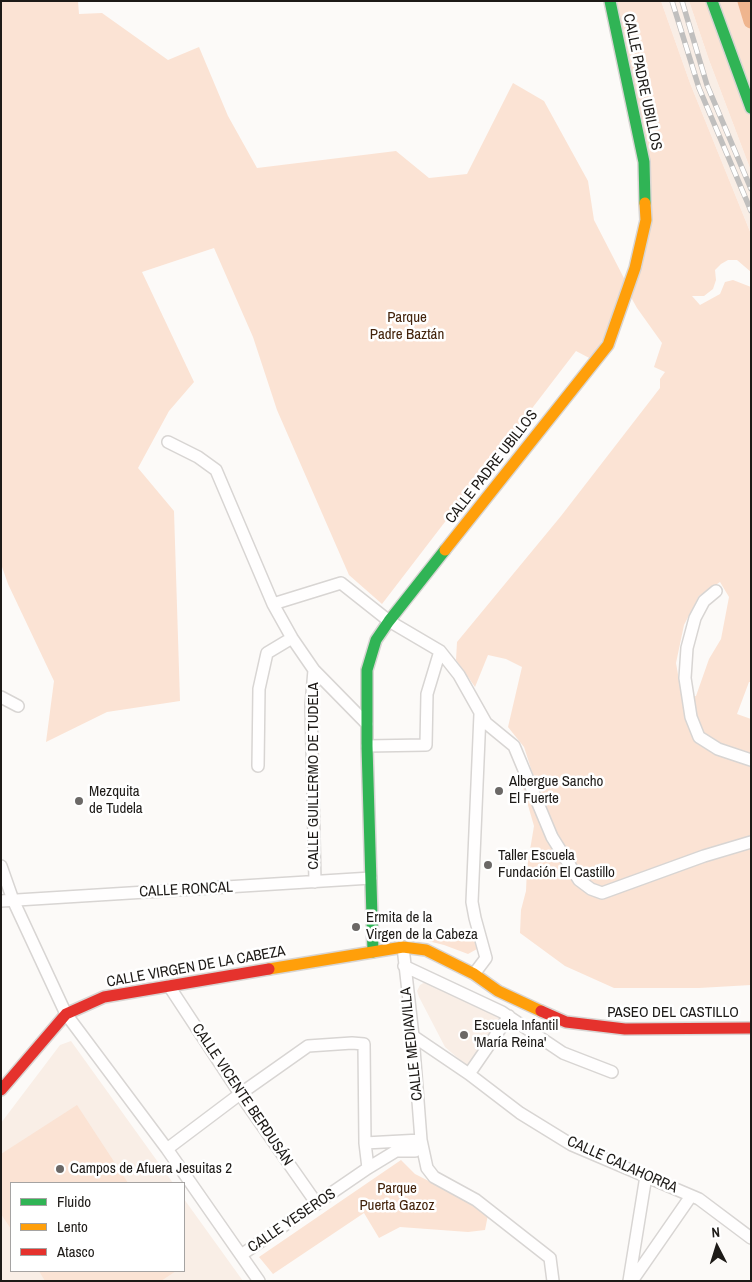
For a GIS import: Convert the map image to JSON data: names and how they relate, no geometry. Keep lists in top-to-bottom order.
{
  "streets": {
    "street": [
      "CALLE PADRE UBILLOS",
      "CALLE GUILLERMO DE TUDELA",
      "CALLE RONCAL",
      "CALLE VIRGEN DE LA CABEZA",
      "PASEO DEL CASTILLO",
      "CALLE MEDIAVILLA",
      "CALLE VICENTE BERDUSÁN",
      "CALLE CALAHORRA",
      "CALLE YESEROS"
    ]
  },
  "crossings": [
    ["CALLE PADRE UBILLOS", "CALLE GUILLERMO DE TUDELA"],
    ["CALLE PADRE UBILLOS", "CALLE RONCAL"],
    ["CALLE PADRE UBILLOS", "CALLE VIRGEN DE LA CABEZA"],
    ["CALLE GUILLERMO DE TUDELA", "CALLE RONCAL"],
    ["CALLE VIRGEN DE LA CABEZA", "PASEO DEL CASTILLO"],
    ["CALLE VIRGEN DE LA CABEZA", "CALLE MEDIAVILLA"],
    ["CALLE VIRGEN DE LA CABEZA", "CALLE VICENTE BERDUSÁN"],
    ["PASEO DEL CASTILLO", "CALLE MEDIAVILLA"],
    ["CALLE MEDIAVILLA", "CALLE CALAHORRA"],
    ["CALLE MEDIAVILLA", "CALLE YESEROS"],
    ["CALLE VICENTE BERDUSÁN", "CALLE YESEROS"]
  ],
  "parks": ["Parque Padre Baztán", "Parque Puerta Gazoz"],
  "places": [
    "Albergue Sancho El Fuerte",
    "Mezquita de Tudela",
    "Taller Escuela Fundación El Castillo",
    "Ermita de la Virgen de la Cabeza",
    "Escuela Infantil 'María Reina'",
    "Campos de Afuera Jesuitas 2"
  ],
  "legend": ["Fluido", "Lento", "Atasco"],
  "north": "top"
}
